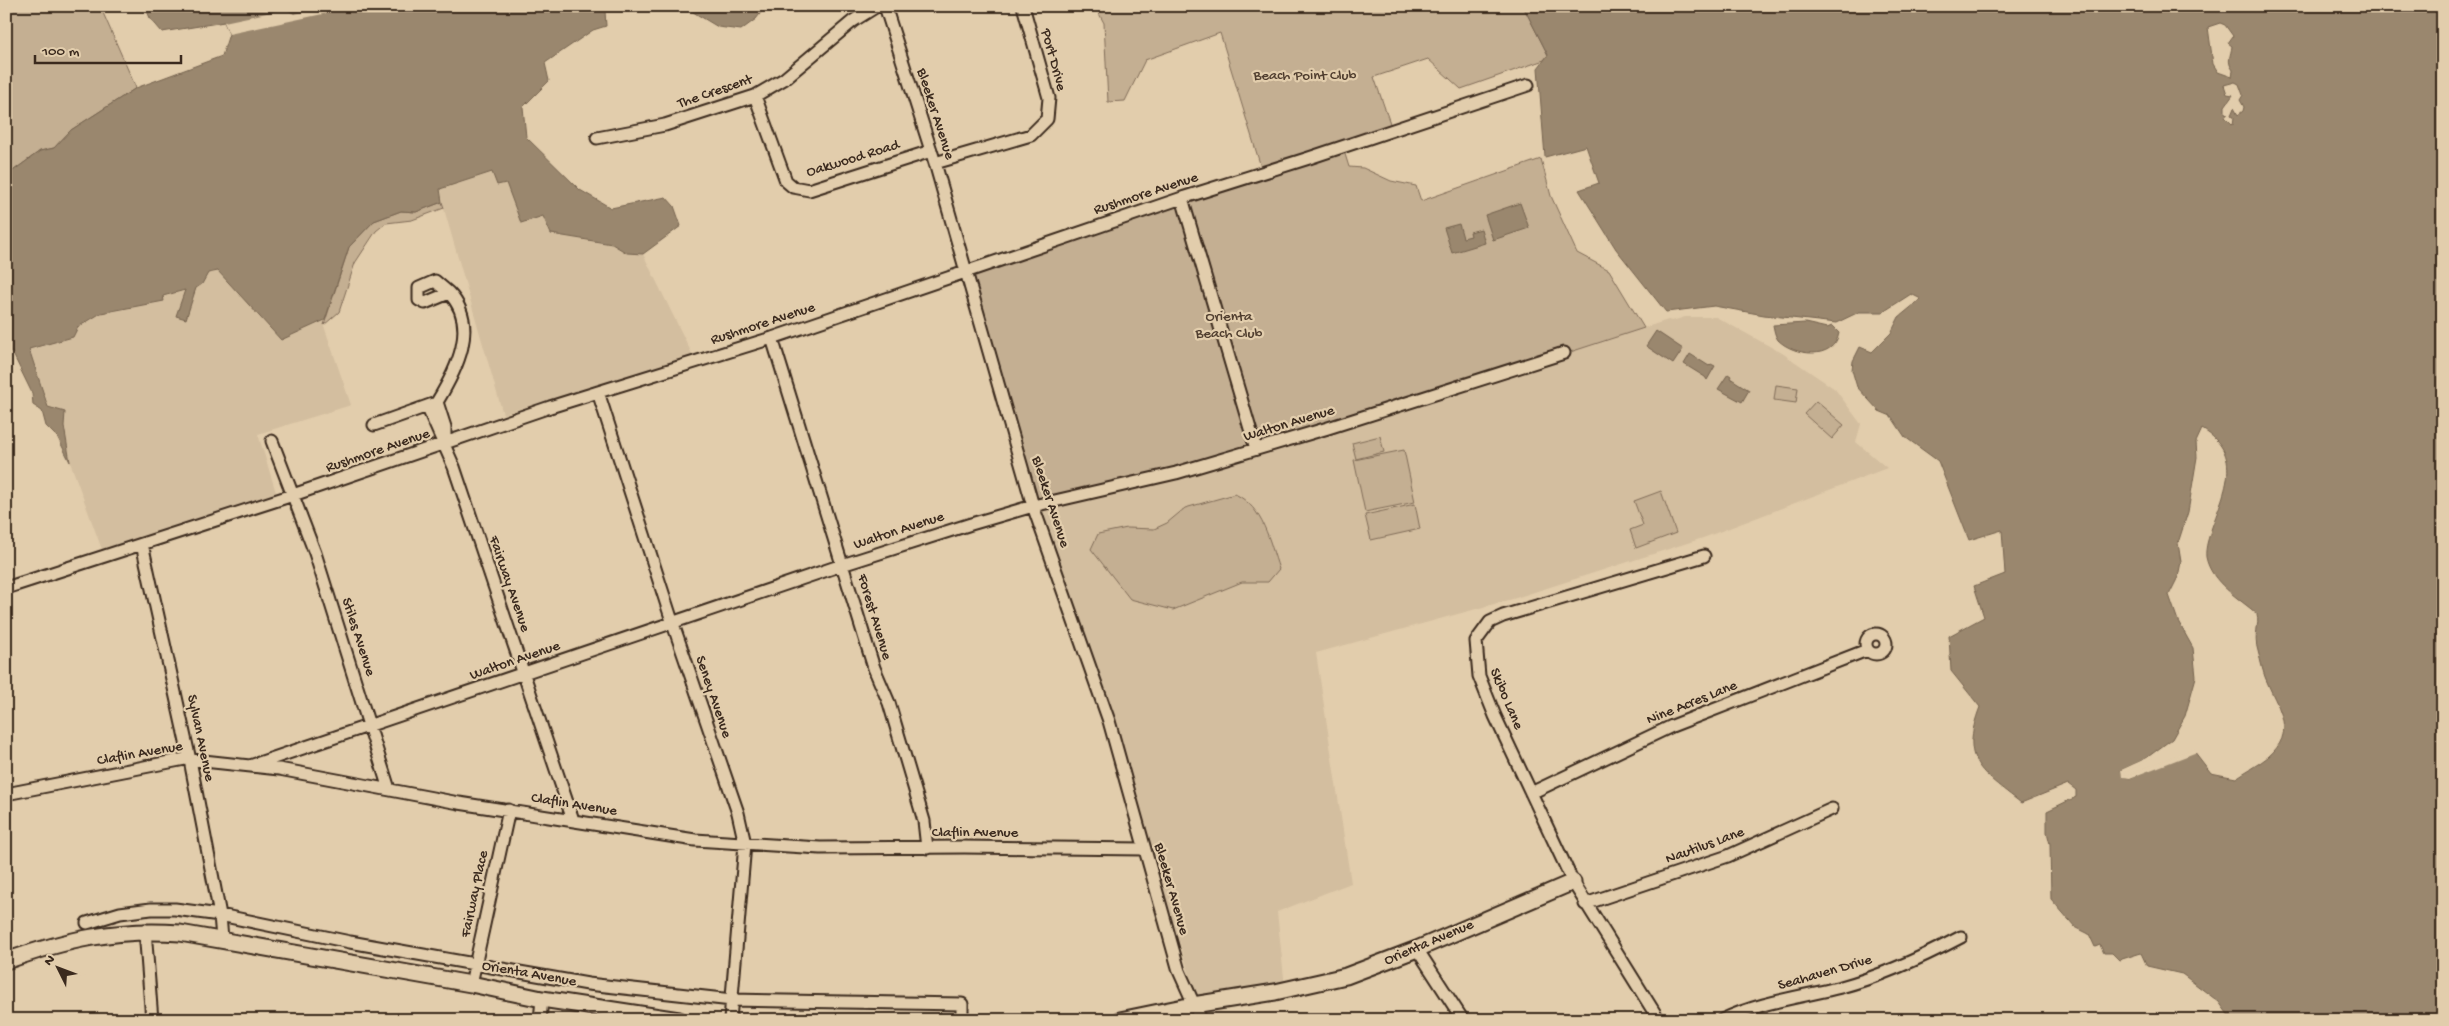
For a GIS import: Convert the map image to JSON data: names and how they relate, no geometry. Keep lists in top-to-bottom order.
{
  "streets": {
    "street": [
      "Port Drive",
      "The Crescent",
      "Bleeker Avenue",
      "Oakwood Road",
      "Rushmore Avenue",
      "Walton Avenue",
      "Fairway Avenue",
      "Forest Avenue",
      "Stiles Avenue",
      "Seney Avenue",
      "Skibo Lane",
      "Nine Acres Lane",
      "Sylvan Avenue",
      "Claflin Avenue",
      "Nautilus Lane",
      "Fairway Place",
      "Orienta Avenue",
      "Seahaven Drive"
    ]
  },
  "crossings": [
    ["Port Drive", "Bleeker Avenue"],
    ["The Crescent", "Oakwood Road"],
    ["Bleeker Avenue", "Oakwood Road"],
    ["Bleeker Avenue", "Rushmore Avenue"],
    ["Bleeker Avenue", "Walton Avenue"],
    ["Bleeker Avenue", "Claflin Avenue"],
    ["Bleeker Avenue", "Orienta Avenue"],
    ["Rushmore Avenue", "Fairway Avenue"],
    ["Rushmore Avenue", "Forest Avenue"],
    ["Rushmore Avenue", "Stiles Avenue"],
    ["Rushmore Avenue", "Seney Avenue"],
    ["Rushmore Avenue", "Sylvan Avenue"],
    ["Walton Avenue", "Fairway Avenue"],
    ["Walton Avenue", "Forest Avenue"],
    ["Walton Avenue", "Stiles Avenue"],
    ["Walton Avenue", "Seney Avenue"],
    ["Walton Avenue", "Claflin Avenue"],
    ["Fairway Avenue", "Claflin Avenue"],
    ["Forest Avenue", "Claflin Avenue"],
    ["Stiles Avenue", "Claflin Avenue"],
    ["Seney Avenue", "Claflin Avenue"],
    ["Seney Avenue", "Orienta Avenue"],
    ["Skibo Lane", "Nine Acres Lane"],
    ["Skibo Lane", "Orienta Avenue"],
    ["Sylvan Avenue", "Claflin Avenue"],
    ["Sylvan Avenue", "Orienta Avenue"],
    ["Claflin Avenue", "Fairway Place"],
    ["Fairway Place", "Orienta Avenue"]
  ],
  "parks": ["Beach Point Club", "Orienta Beach Club"],
  "scale_bar": "100 m",
  "north": "top left"
}
